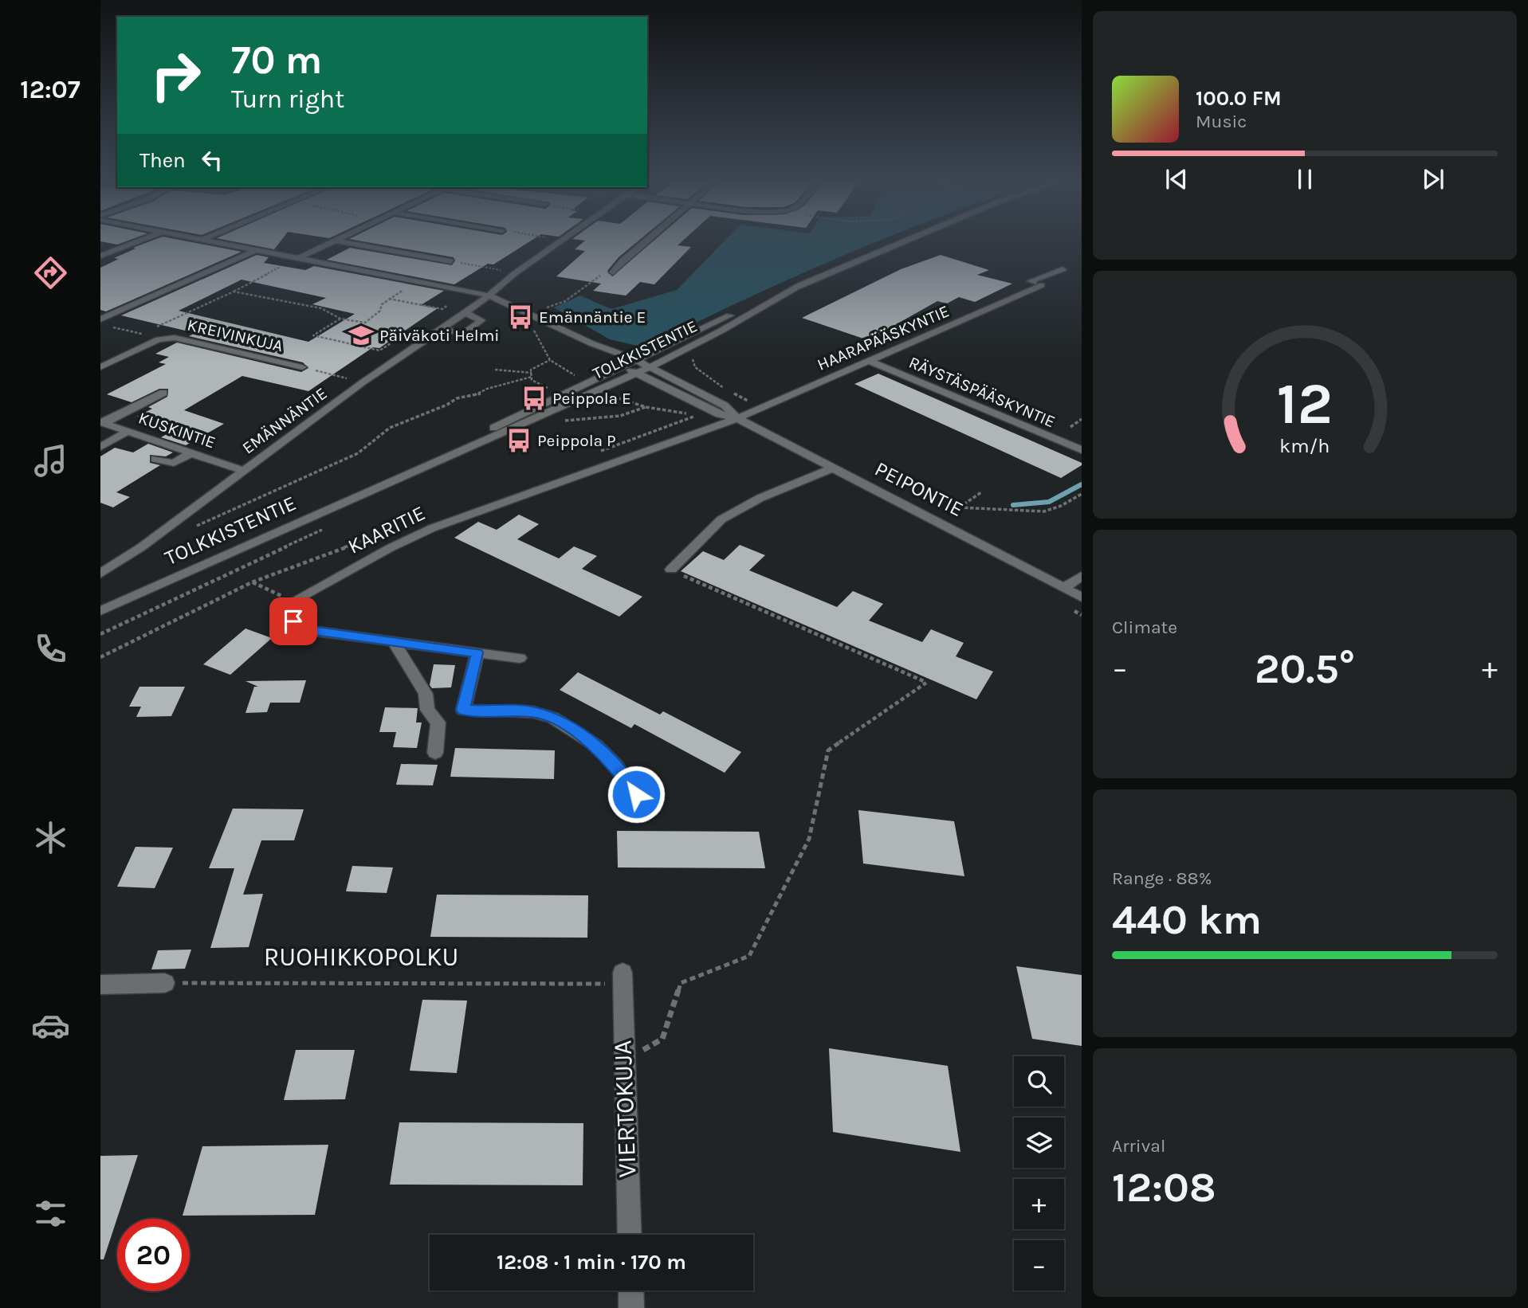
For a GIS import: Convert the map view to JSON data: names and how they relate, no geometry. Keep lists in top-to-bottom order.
{
  "streets": {
    "street": [
      "KREIVINKUJA",
      "HAARAPÄÄSKYNTIE",
      "TOLKKISTENTIE",
      "RÄYSTÄSPÄÄSKYNTIE",
      "EMÄNNÄNTIE",
      "KUSKINTIE",
      "PEIPONTIE",
      "KAARITIE",
      "VIERTOKUJA"
    ],
    "path": ["RUOHIKKOPOLKU"]
  },
  "crossings": [
    ["HAARAPÄÄSKYNTIE", "RÄYSTÄSPÄÄSKYNTIE"],
    ["HAARAPÄÄSKYNTIE", "PEIPONTIE"],
    ["HAARAPÄÄSKYNTIE", "KAARITIE"],
    ["TOLKKISTENTIE", "PEIPONTIE"],
    ["EMÄNNÄNTIE", "KUSKINTIE"],
    ["PEIPONTIE", "KAARITIE"],
    ["RUOHIKKOPOLKU", "VIERTOKUJA"]
  ],
  "places": {
    "bus stop": ["Emännäntie E", "Peippola E", "Peippola P"],
    "school or university": ["Päiväkoti Helmi"]
  },
  "page": {
    "tabs": "12:07",
    "turn": ["70 m", "Turn right"],
    "song": ["100.0 FM", "Music"],
    "then": "Then",
    "tile": [
      "Climate",
      ["Range · 88%", "440 km"],
      ["Arrival", "12:08"]
    ],
    "heat": ["−", "20.5°", "+"],
    "map_buttons": ["+", "−"],
    "limit": "20",
    "trip": "12:08 · 1 min · 170 m",
    "gauge": ["12", "km/h"]
  }
}
